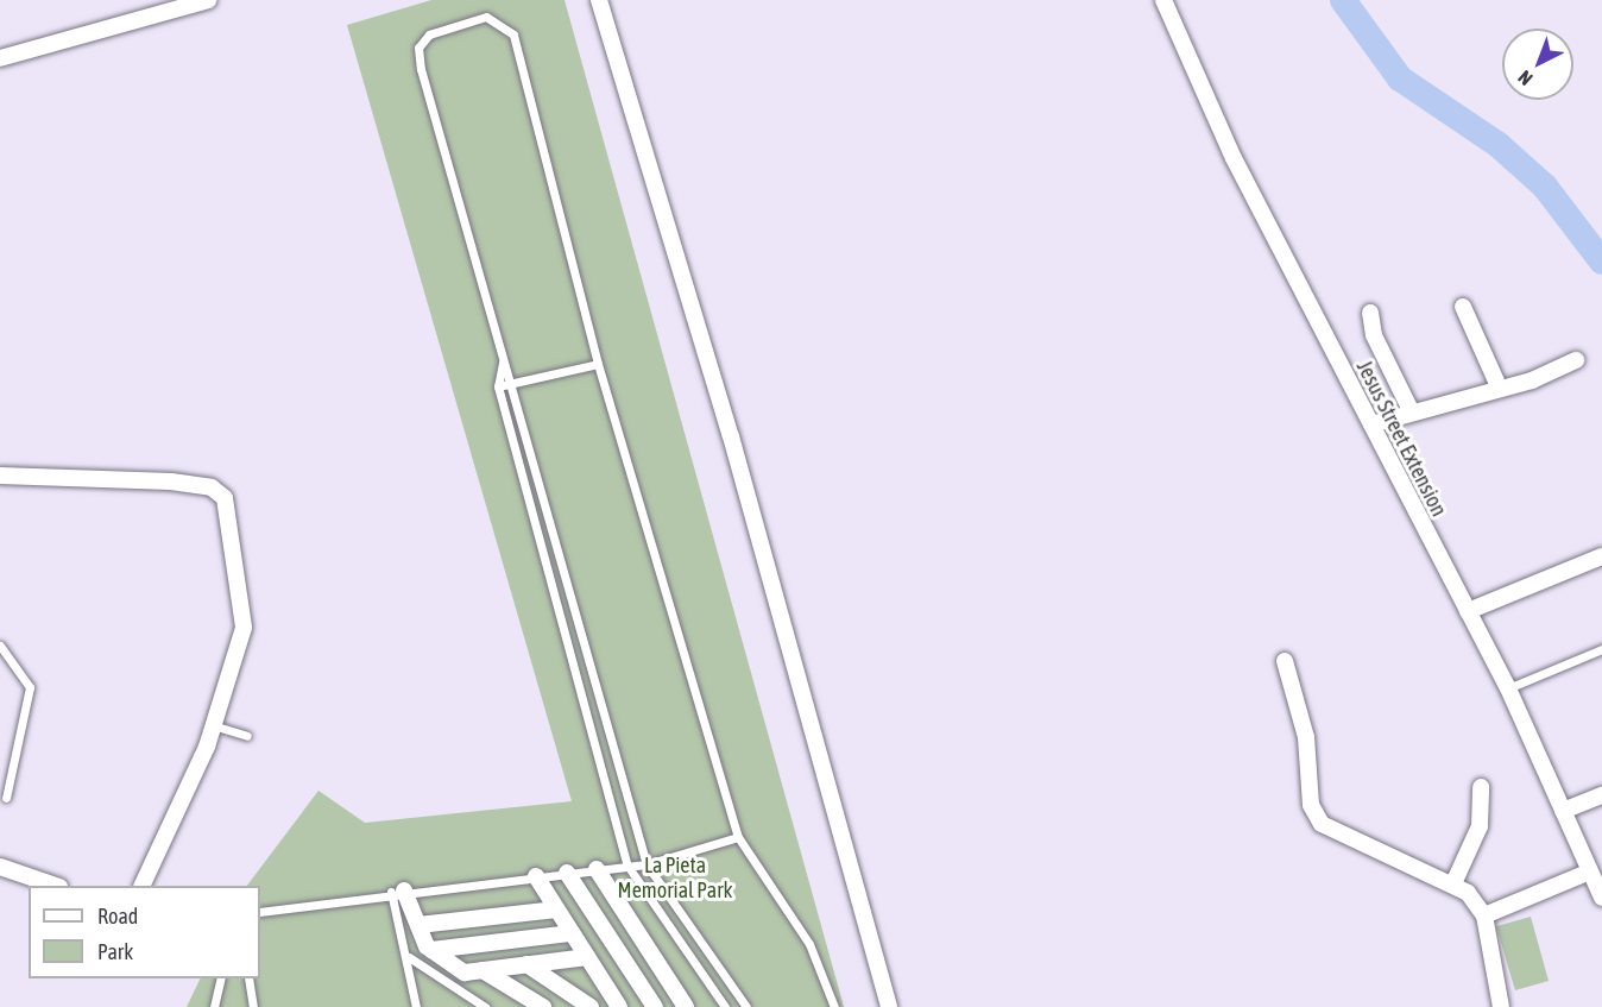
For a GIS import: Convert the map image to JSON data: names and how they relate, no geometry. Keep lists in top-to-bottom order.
{
  "streets": {
    "street": ["Jesus Street Extension"]
  },
  "parks": ["La Pieta Memorial Park"],
  "legend": ["Road", "Park"],
  "north": "bottom left"
}
